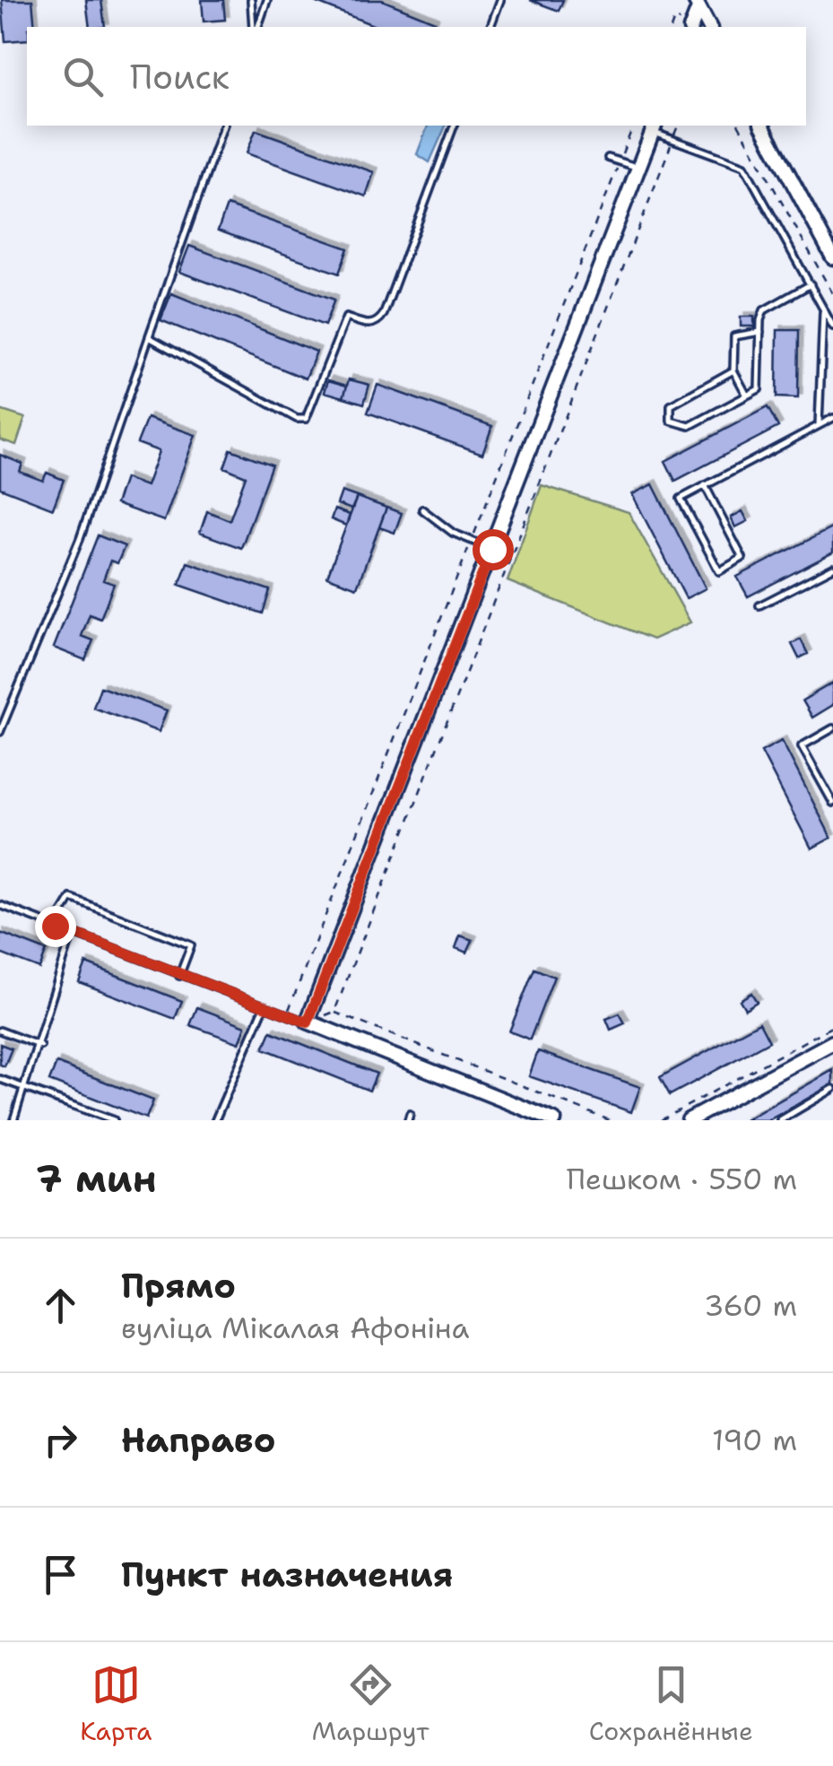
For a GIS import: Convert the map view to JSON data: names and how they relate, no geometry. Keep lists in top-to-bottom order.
{
  "page": {
    "search": "Поиск",
    "heading": ["7 мин", "Пешком · 550 m"],
    "list": [
      ["Прямо", "вуліца Мікалая Афоніна", "360 m"],
      ["Направо", "190 m"],
      "Пункт назначения"
    ],
    "nav": ["Карта", "Маршрут", "Сохранённые"]
  }
}
